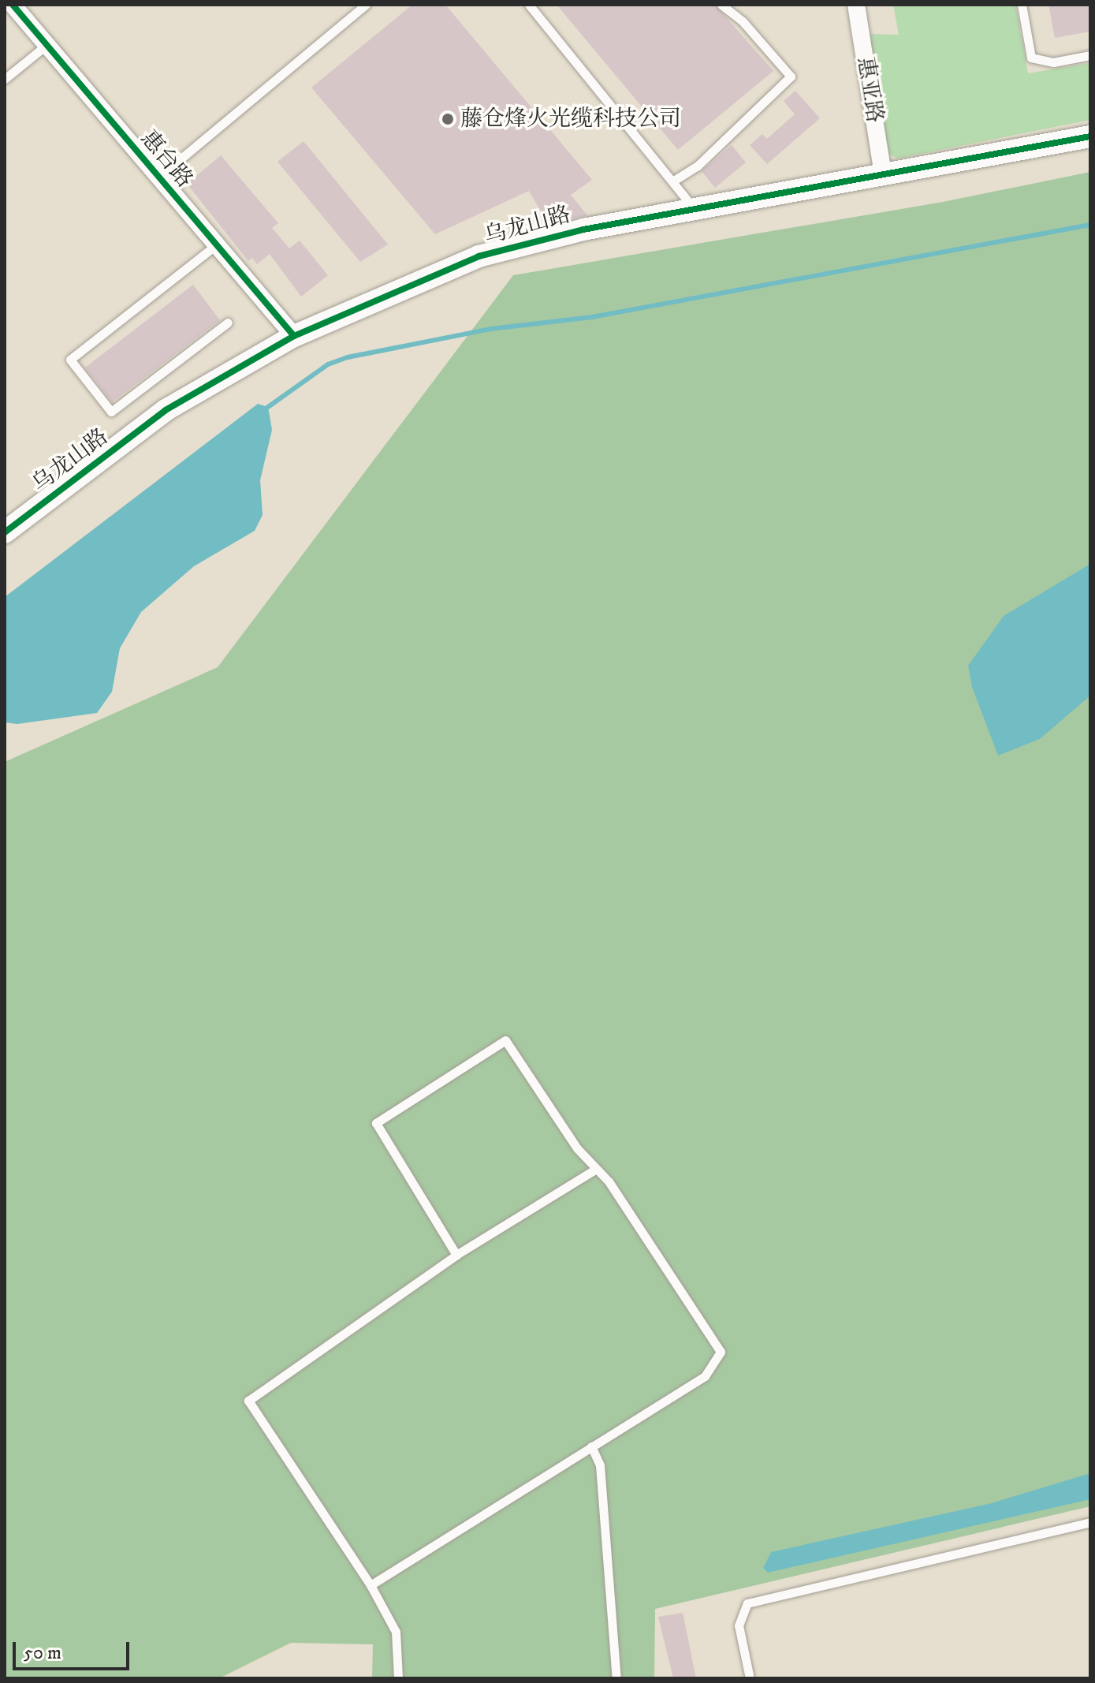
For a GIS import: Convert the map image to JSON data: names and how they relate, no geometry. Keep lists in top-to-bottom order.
{
  "streets": {
    "street": ["惠亚路", "惠台路", "乌龙山路"]
  },
  "crossings": [
    ["惠亚路", "乌龙山路"],
    ["惠台路", "乌龙山路"]
  ],
  "places": ["藤仓烽火光缆科技公司"],
  "scale_bar": "50 m"
}
